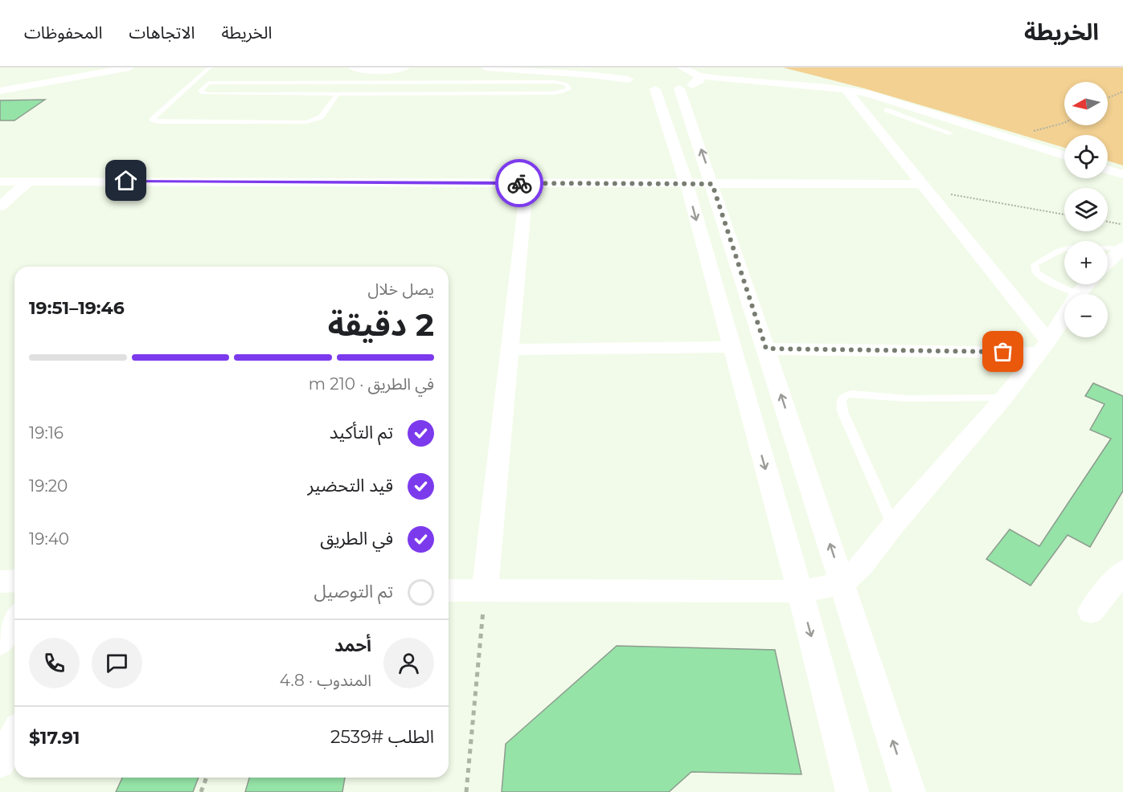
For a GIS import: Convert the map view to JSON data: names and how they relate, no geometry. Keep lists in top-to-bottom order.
{
  "north": "left",
  "page": {
    "header": "الخريطة",
    "nav": ["الخريطة", "الاتجاهات", "المحفوظات"],
    "map_buttons": ["+", "−"],
    "heading": ["2 دقيقة", "يصل خلال", "19:46–19:51"],
    "panel": [
      "أحمد",
      "المندوب · 4.8",
      "الطلب #2539",
      "$17.91"
    ],
    "bar": "في الطريق · 210 m",
    "list": [
      ["تم التأكيد", "19:16"],
      ["قيد التحضير", "19:20"],
      ["في الطريق", "19:40"],
      "تم التوصيل"
    ]
  }
}
